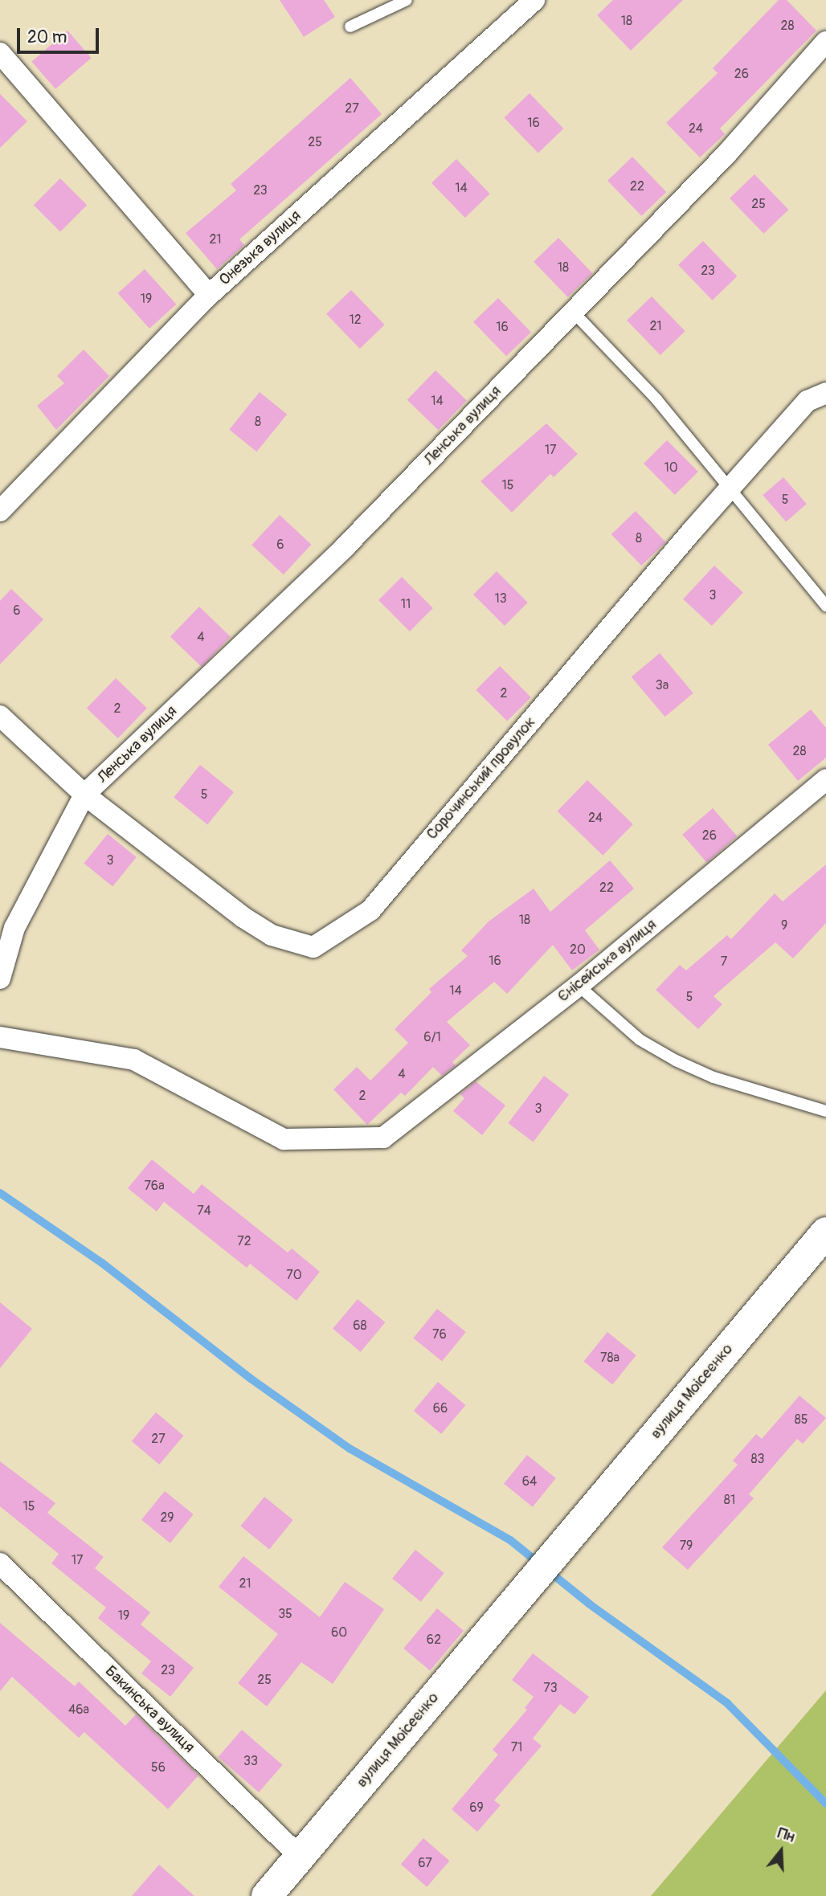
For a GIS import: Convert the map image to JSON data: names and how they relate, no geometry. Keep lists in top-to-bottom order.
{
  "streets": {
    "street": [
      "Онезька вулиця",
      "Ленська вулиця",
      "Сорочинський провулок",
      "Єнісейська вулиця",
      "вулиця Моісеєнко",
      "Бакинська вулиця"
    ]
  },
  "crossings": [
    ["Ленська вулиця", "Сорочинський провулок"],
    ["вулиця Моісеєнко", "Бакинська вулиця"]
  ],
  "house_numbers": [
    "18",
    "28",
    "26",
    "27",
    "16",
    "24",
    "25",
    "22",
    "14",
    "23",
    "25",
    "21",
    "18",
    "23",
    "19",
    "12",
    "21",
    "16",
    "14",
    "8",
    "17",
    "10",
    "15",
    "5",
    "8",
    "6",
    "3",
    "13",
    "11",
    "6",
    "4",
    "3а",
    "2",
    "2",
    "28",
    "5",
    "24",
    "26",
    "3",
    "22",
    "18",
    "9",
    "20",
    "16",
    "7",
    "14",
    "5",
    "6/1",
    "4",
    "2",
    "3",
    "76а",
    "74",
    "72",
    "70",
    "68",
    "76",
    "78а",
    "66",
    "85",
    "27",
    "83",
    "64",
    "81",
    "15",
    "29",
    "79",
    "17",
    "21",
    "35",
    "19",
    "60",
    "62",
    "23",
    "25",
    "73",
    "46а",
    "71",
    "33",
    "56",
    "69",
    "67"
  ],
  "scale_bar": "20 m",
  "north": "top"
}
